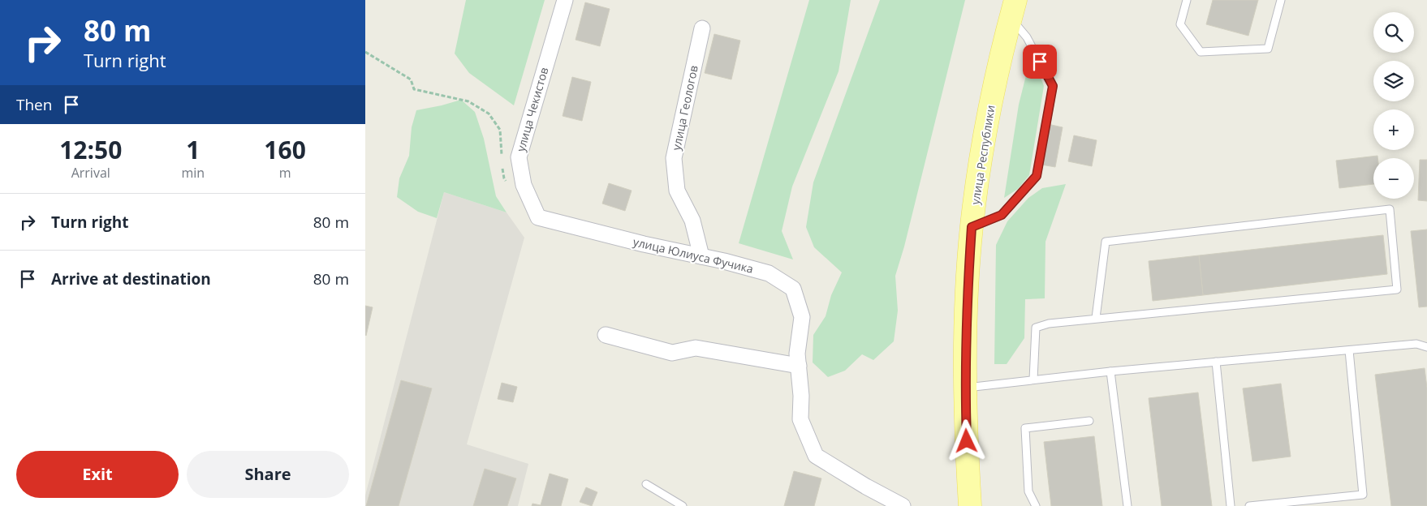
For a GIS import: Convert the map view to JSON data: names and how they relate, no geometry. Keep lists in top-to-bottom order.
{
  "streets": {
    "main road": ["улица Республики"],
    "street": ["улица Геологов", "улица Чекистов", "улица Юлиуса Фучика"]
  },
  "crossings": [
    ["улица Геологов", "улица Юлиуса Фучика"],
    ["улица Чекистов", "улица Юлиуса Фучика"]
  ],
  "page": {
    "turn": ["80 m", "Turn right"],
    "map_buttons": ["+", "−"],
    "then": "Then",
    "eta": [
      "12:50",
      "Arrival",
      "1",
      "min",
      "160",
      "m"
    ],
    "list": [
      {
        "name": "Turn right",
        "value": "80 m"
      },
      {
        "name": "Arrive at destination",
        "value": "80 m"
      }
    ],
    "buttons": ["Exit", "Share"]
  }
}
